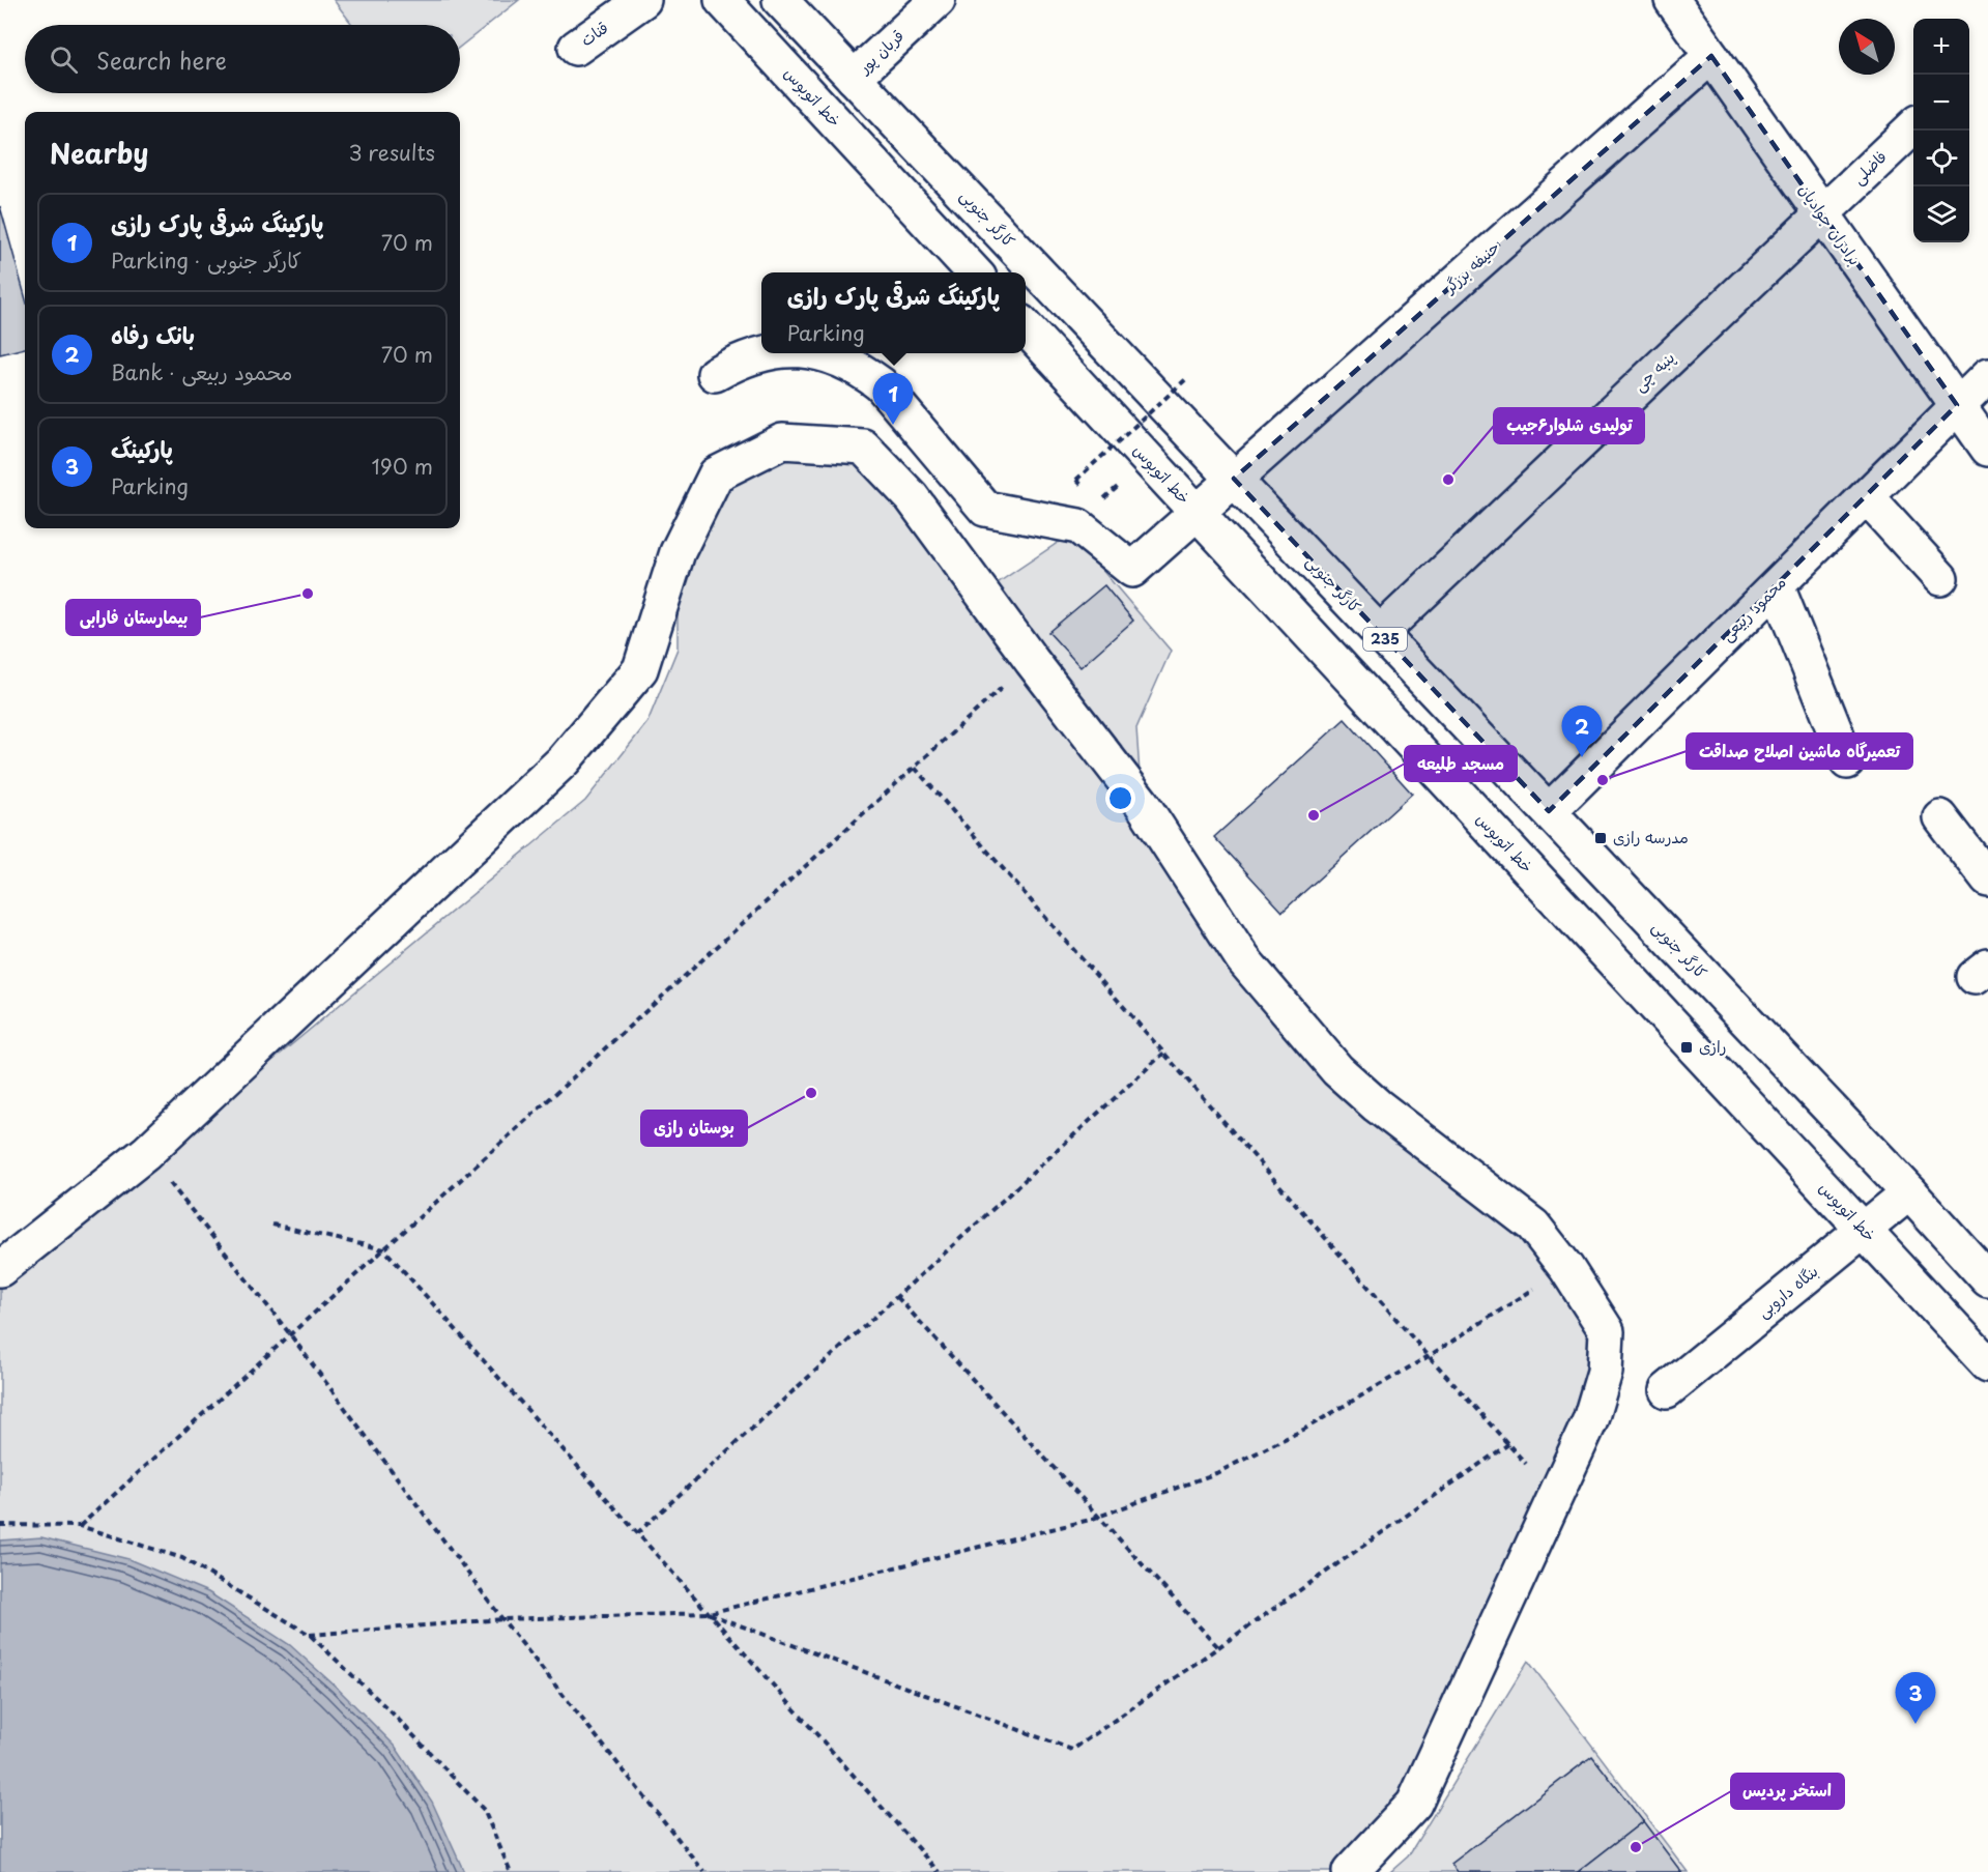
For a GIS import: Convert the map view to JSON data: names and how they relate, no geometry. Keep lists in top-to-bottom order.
{
  "streets": {
    "street": [
      "قنات",
      "قربان پور",
      "خط اتوبوس",
      "فاضلی",
      "کارگر جنوبی",
      "برادران جوادیان",
      "حنیفه برزگر",
      "پنبه چی",
      "محمود ربیعی",
      "235",
      "بنگاه داروبی"
    ]
  },
  "crossings": [
    ["قربان پور", "کارگر جنوبی"],
    ["فاضلی", "برادران جوادیان"],
    ["فاضلی", "پنبه چی"],
    ["کارگر جنوبی", "حنیفه برزگر"],
    ["کارگر جنوبی", "پنبه چی"],
    ["کارگر جنوبی", "محمود ربیعی"],
    ["کارگر جنوبی", "بنگاه داروبی"],
    ["برادران جوادیان", "حنیفه برزگر"],
    ["برادران جوادیان", "پنبه چی"],
    ["برادران جوادیان", "محمود ربیعی"]
  ],
  "places": {
    "other": [
      "تولیدی شلوار۶جیب",
      "بیمارستان فارابی",
      "تعمیرگاه ماشین اصلاح صداقت",
      "مسجد طلیعه",
      "بوستان رازی",
      "استخر پردیس"
    ],
    "transit": ["مدرسه رازی", "رازی"]
  },
  "north": "top left",
  "page": {
    "map_buttons": ["+", "−"],
    "search": "Search here",
    "heading": ["Nearby", "3 results"],
    "list": [
      {
        "mark": "1",
        "name": "پارکینگ شرقی پارک رازی",
        "note": "Parking · کارگر جنوبی",
        "value": "70 m"
      },
      {
        "mark": "2",
        "name": "بانک رفاه",
        "note": "Bank · محمود ربیعی",
        "value": "70 m"
      },
      {
        "mark": "3",
        "name": "پارکینگ",
        "note": "Parking",
        "value": "190 m"
      }
    ],
    "popup": ["پارکینگ شرقی پارک رازی", "Parking"],
    "pins": ["1", "2", "3"]
  }
}
